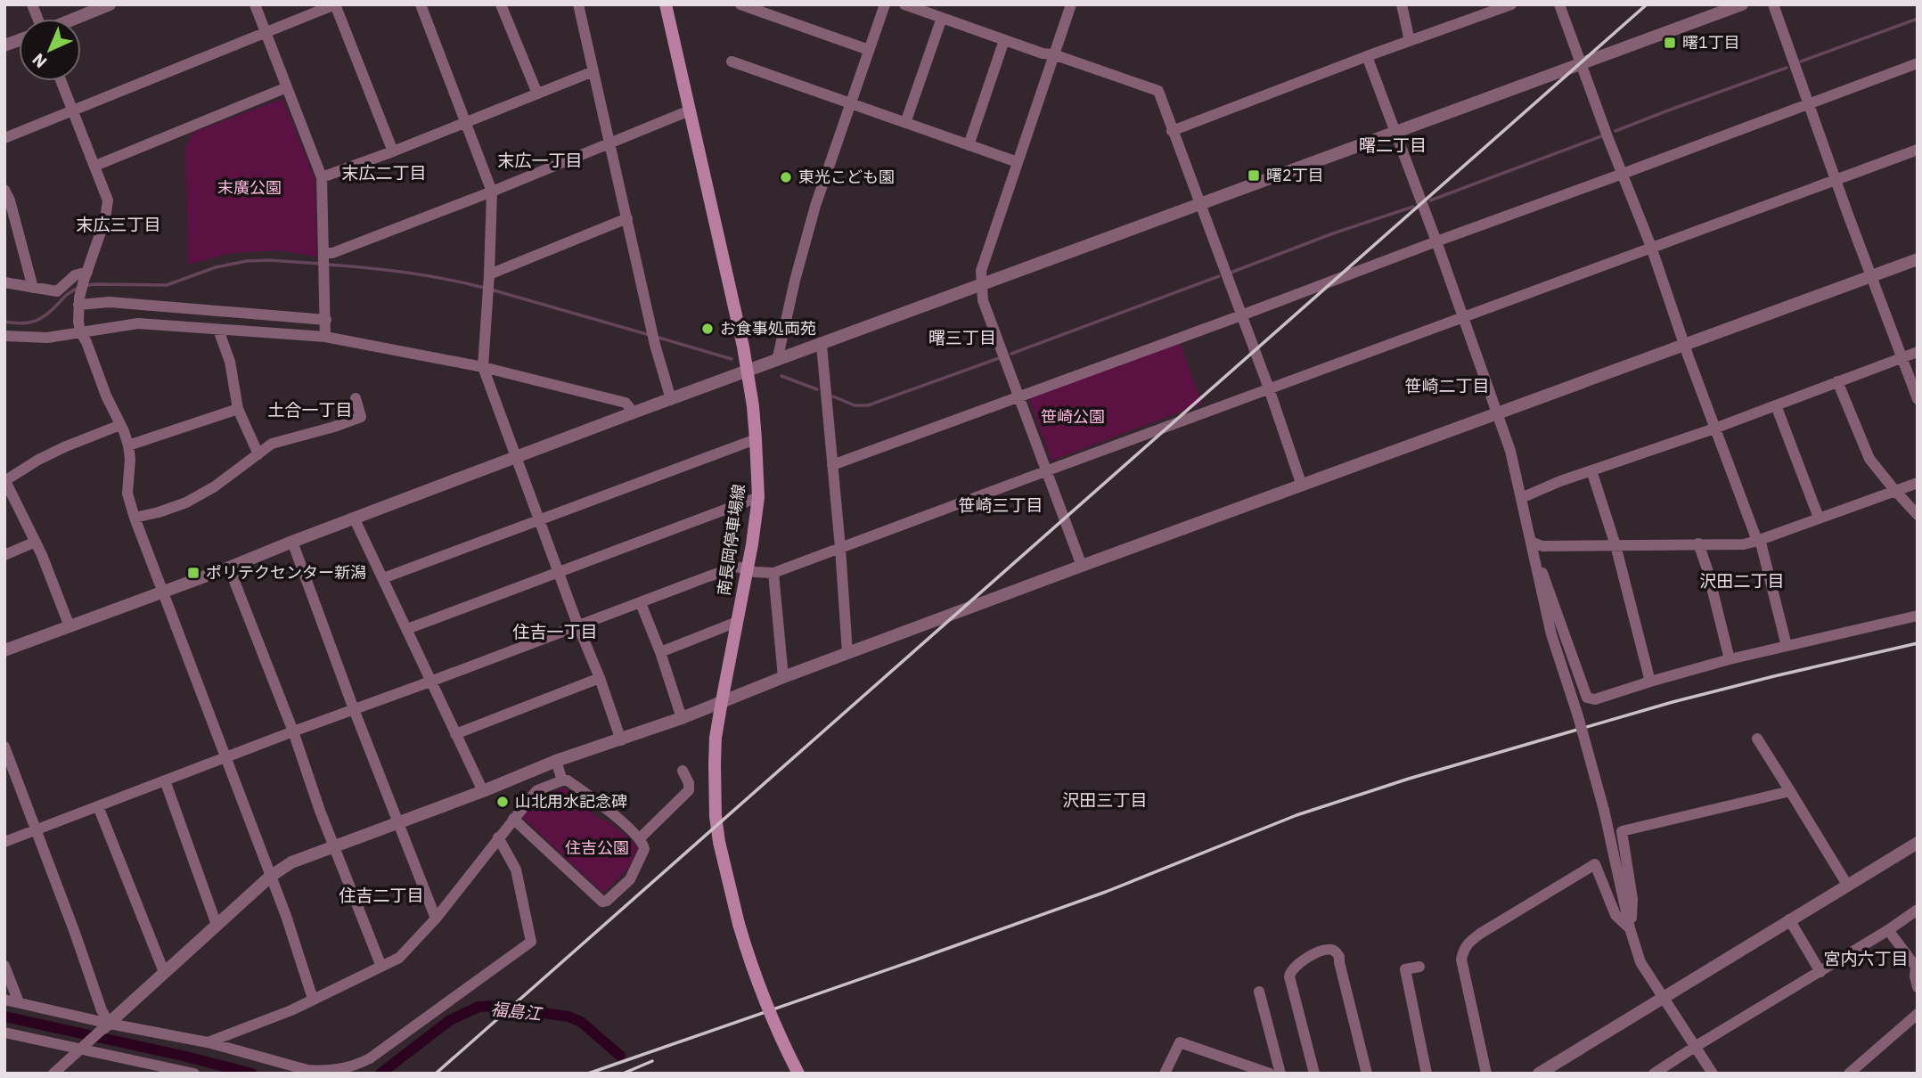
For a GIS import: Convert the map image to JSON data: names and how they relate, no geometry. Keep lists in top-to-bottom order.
{
  "streets": {
    "main road": ["南長岡停車場線"]
  },
  "districts": [
    "曙二丁目",
    "末広一丁目",
    "末広二丁目",
    "末広三丁目",
    "曙三丁目",
    "笹崎二丁目",
    "土合一丁目",
    "笹崎三丁目",
    "沢田二丁目",
    "住吉一丁目",
    "沢田三丁目",
    "住吉二丁目",
    "宮内六丁目"
  ],
  "water": ["福島江"],
  "parks": ["末廣公園", "笹崎公園", "住吉公園"],
  "places": {
    "transit": ["曙1丁目", "曙2丁目", "ポリテクセンター新潟"],
    "other": ["東光こども園", "お食事処両苑", "山北用水記念碑"]
  },
  "north": "bottom left"
}
